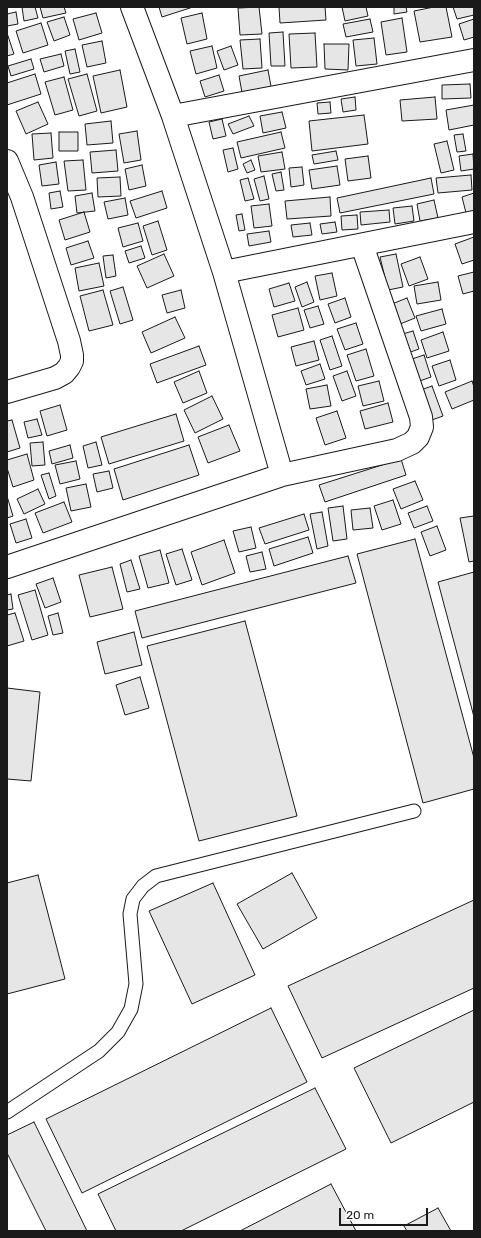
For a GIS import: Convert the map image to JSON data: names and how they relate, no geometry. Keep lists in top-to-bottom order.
{
  "scale_bar": "20 m"
}
